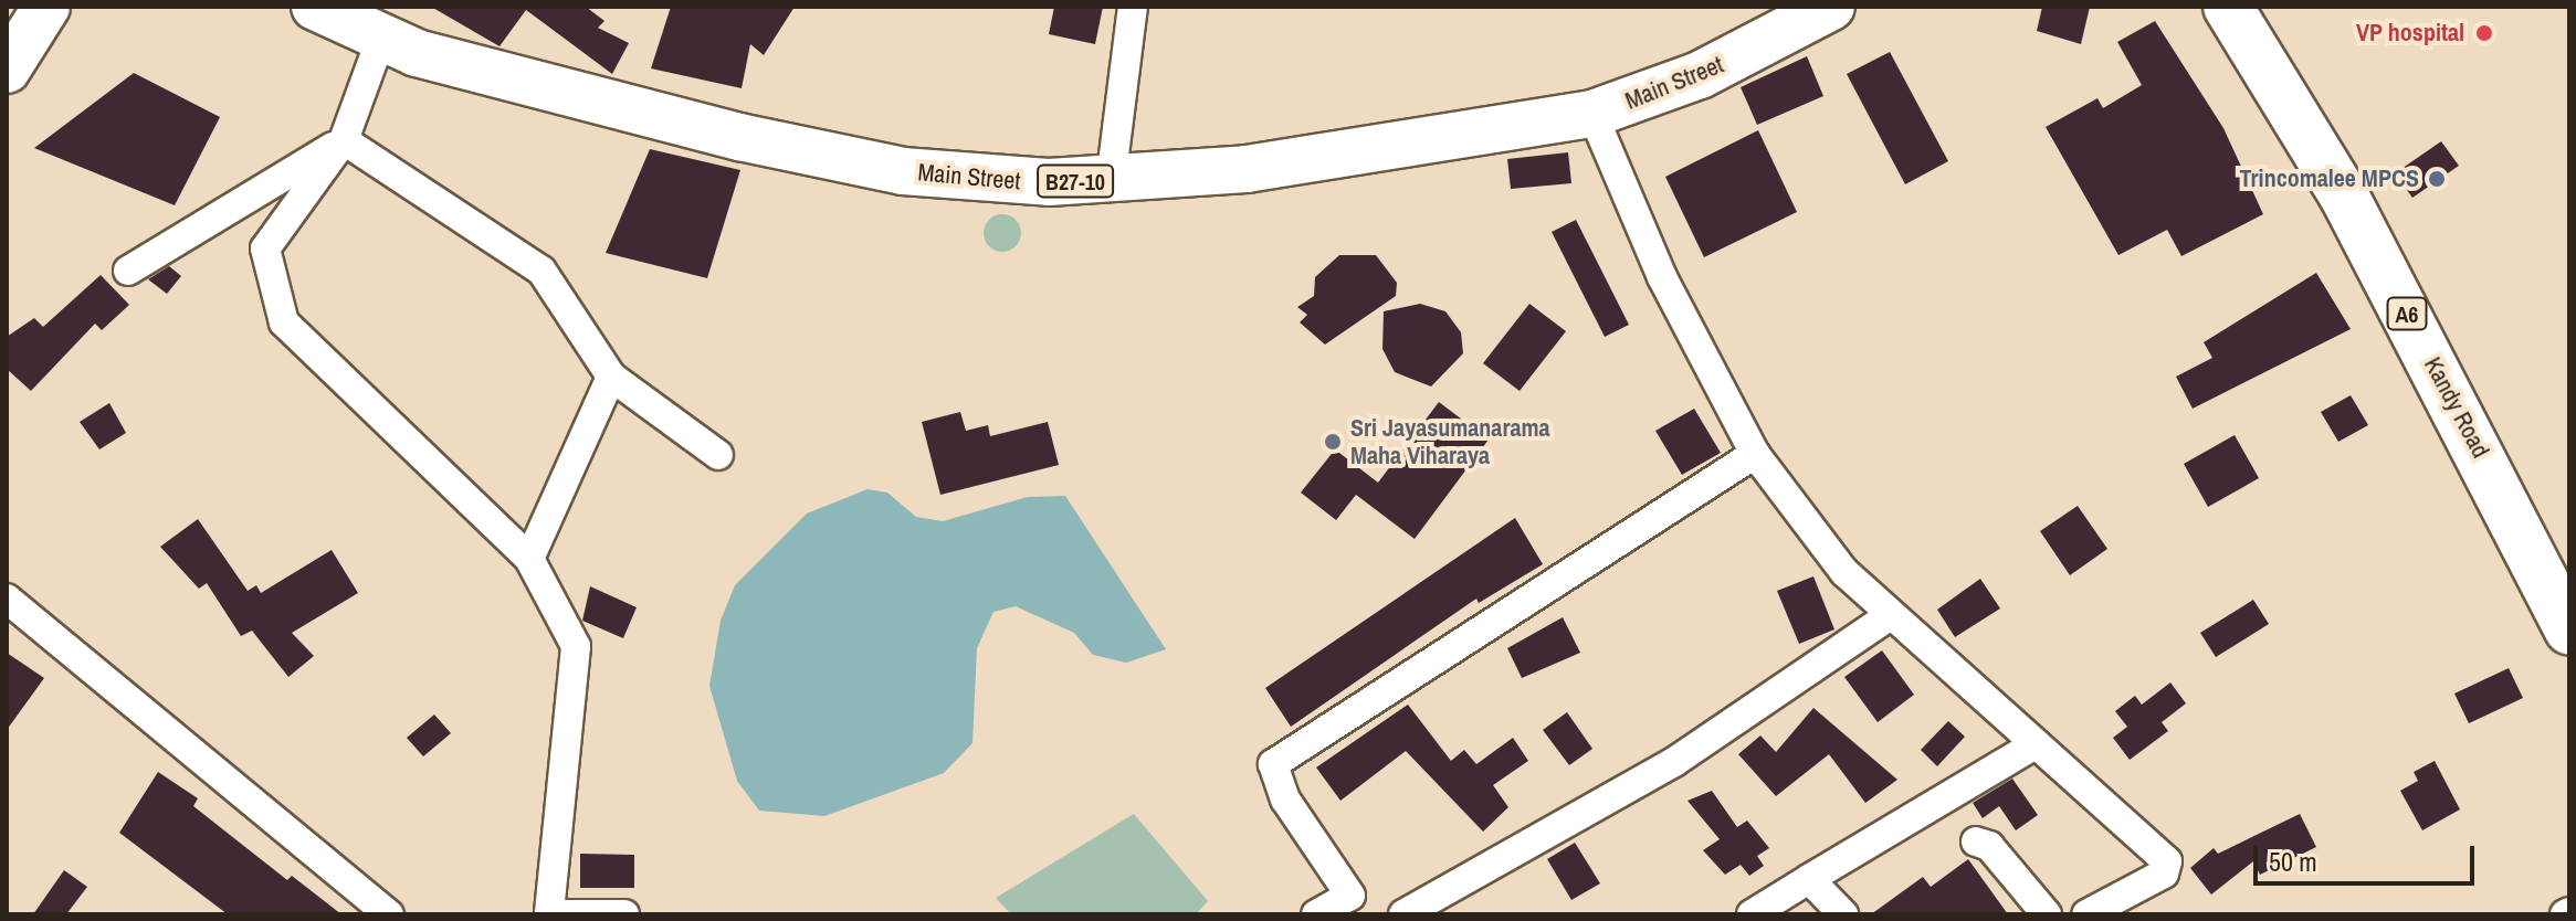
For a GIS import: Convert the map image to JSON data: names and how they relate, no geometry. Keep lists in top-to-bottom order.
{
  "streets": {
    "highway": ["A6", "Kandy Road"],
    "main road": ["Main Street", "B27-10"]
  },
  "places": ["VP hospital", "Trincomalee MPCS", "Sri Jayasumanarama Maha Viharaya"],
  "scale_bar": "50 m"
}
